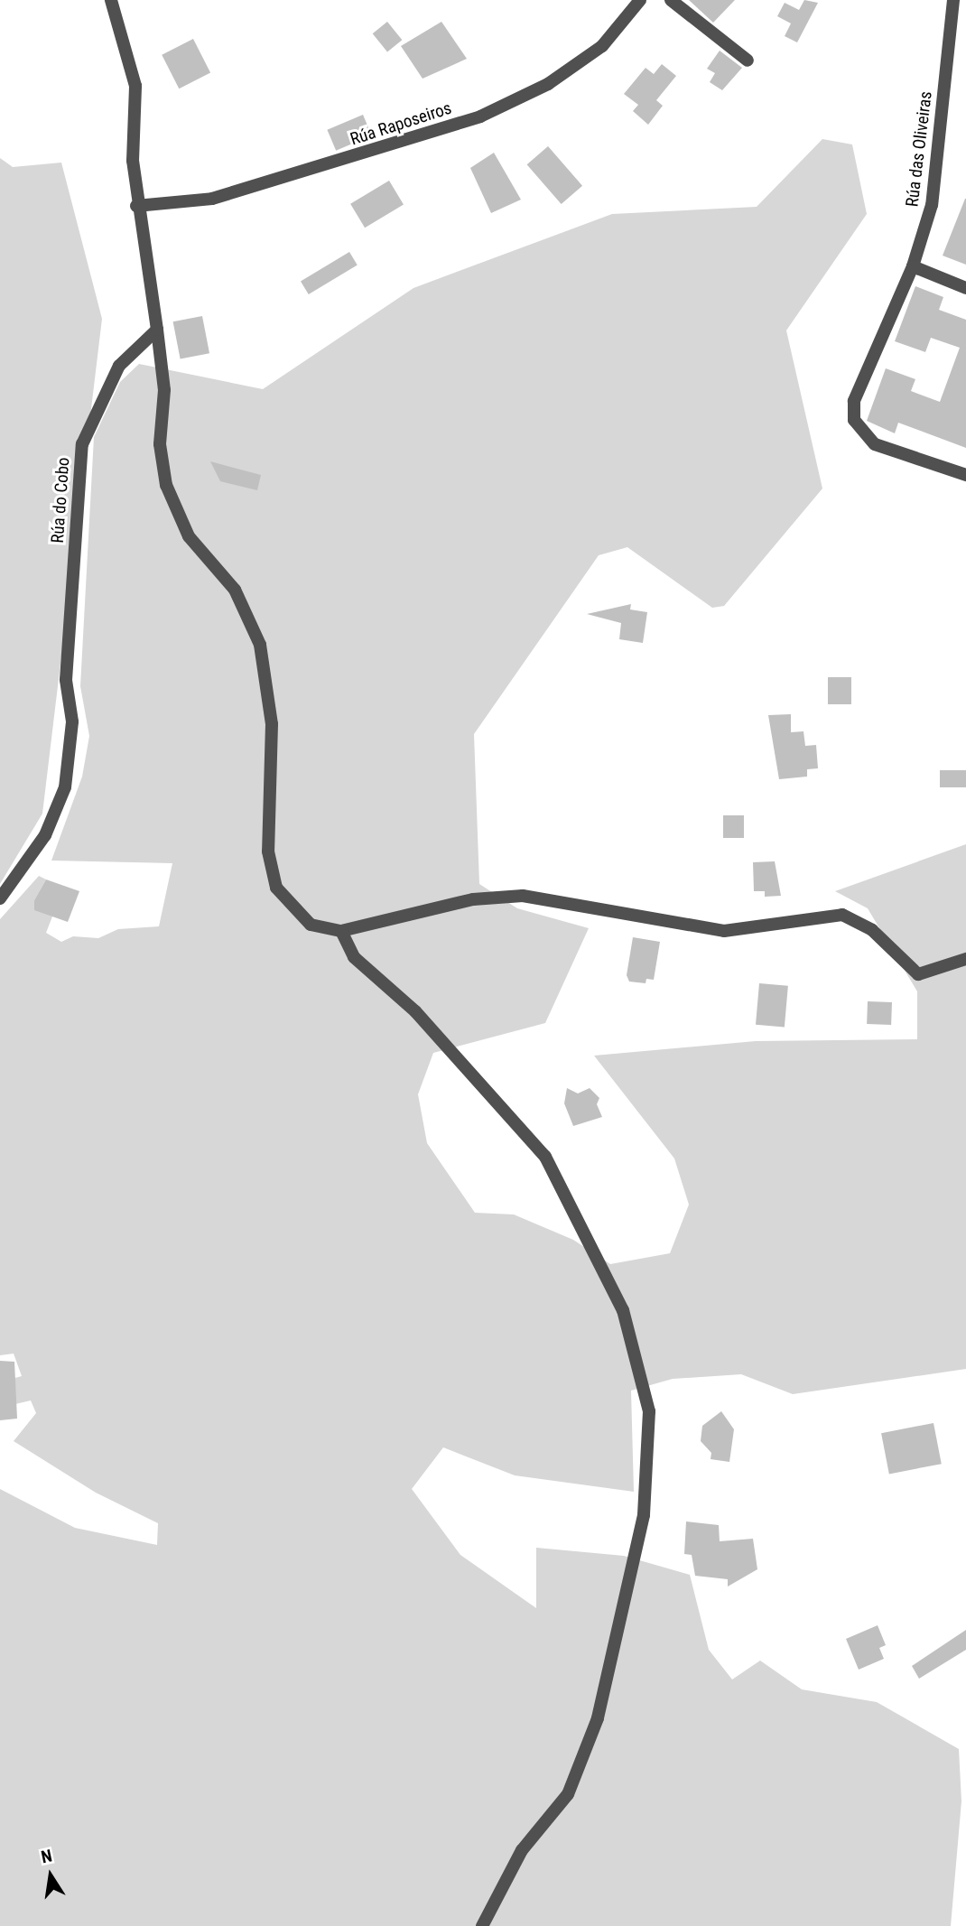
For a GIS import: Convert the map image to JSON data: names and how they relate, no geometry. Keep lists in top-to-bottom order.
{
  "streets": {
    "street": ["Rúa Raposeiros", "Rúa das Oliveiras", "Rúa do Cobo"]
  },
  "north": "top"
}
